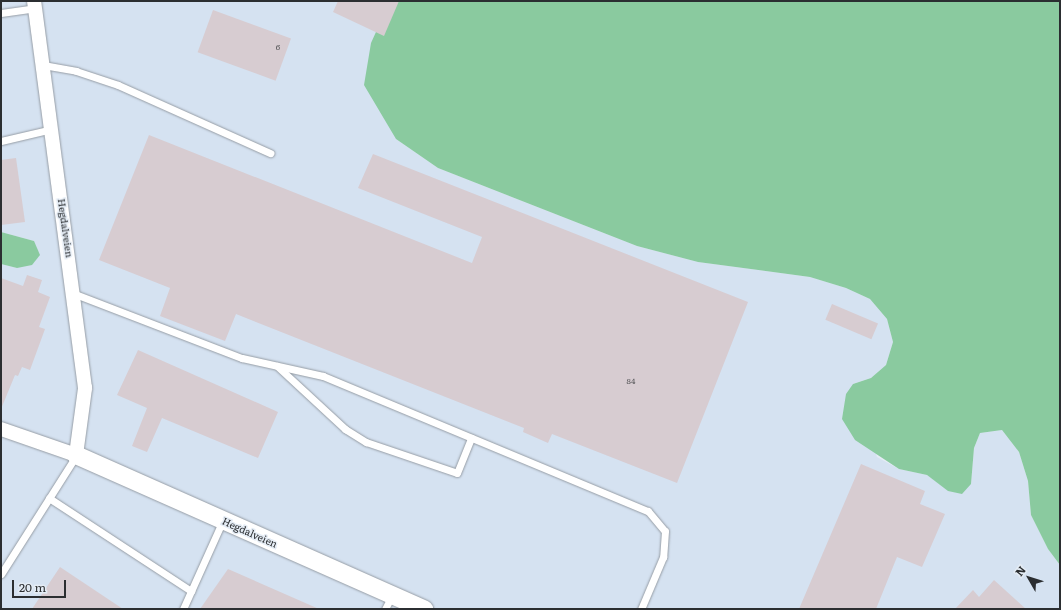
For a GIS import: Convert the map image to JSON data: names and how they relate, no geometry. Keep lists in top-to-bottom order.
{
  "streets": {
    "street": ["Hegdalveien"]
  },
  "house_numbers": ["6", "84"],
  "scale_bar": "20 m",
  "north": "top left"
}
